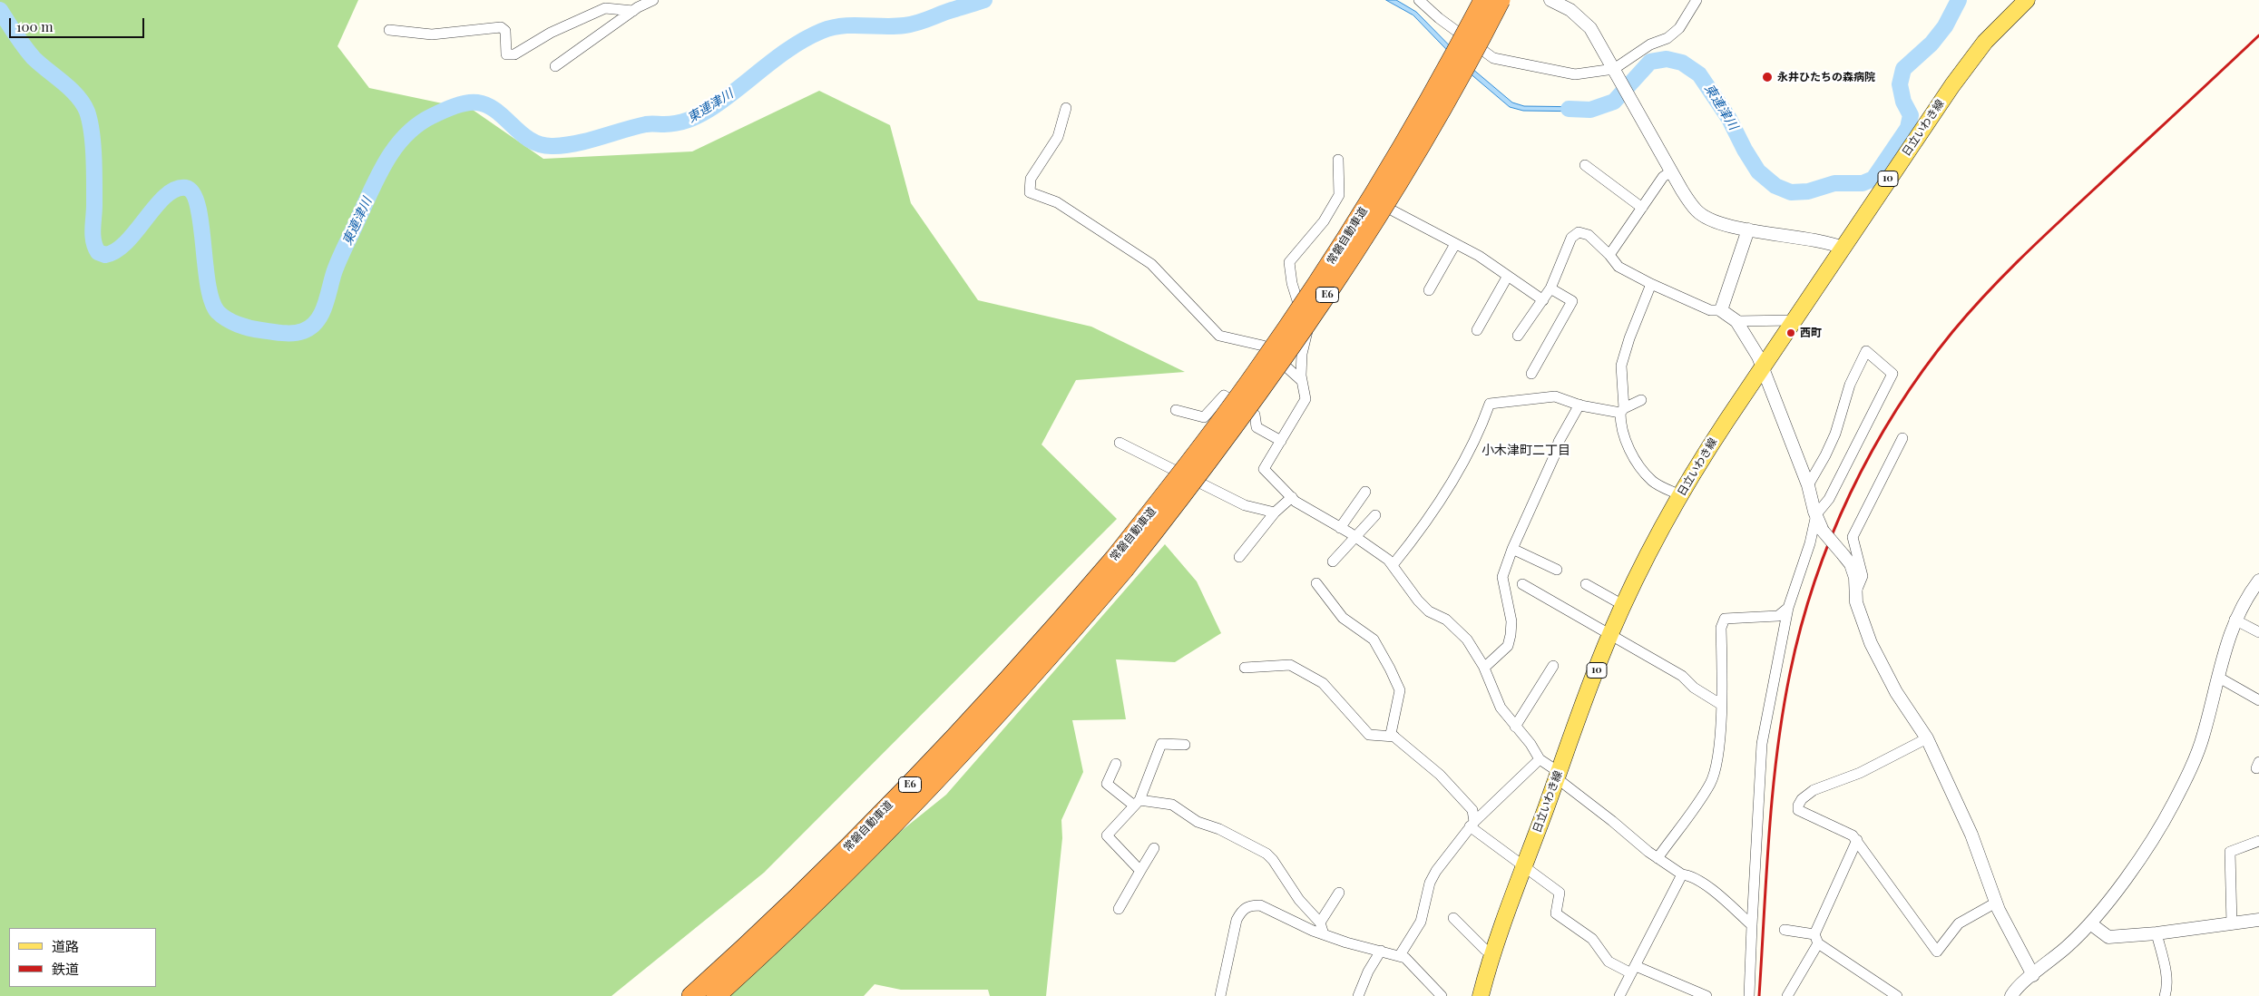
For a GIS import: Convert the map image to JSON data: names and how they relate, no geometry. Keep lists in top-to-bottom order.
{
  "streets": {
    "highway": ["常磐自動車道", "E6"],
    "main road": ["日立いわき線", "10"]
  },
  "districts": ["小木津町二丁目"],
  "water": ["東連津川"],
  "places": ["永井ひたちの森病院", "西町"],
  "legend": ["道路", "鉄道"],
  "scale_bar": "100 m"
}
